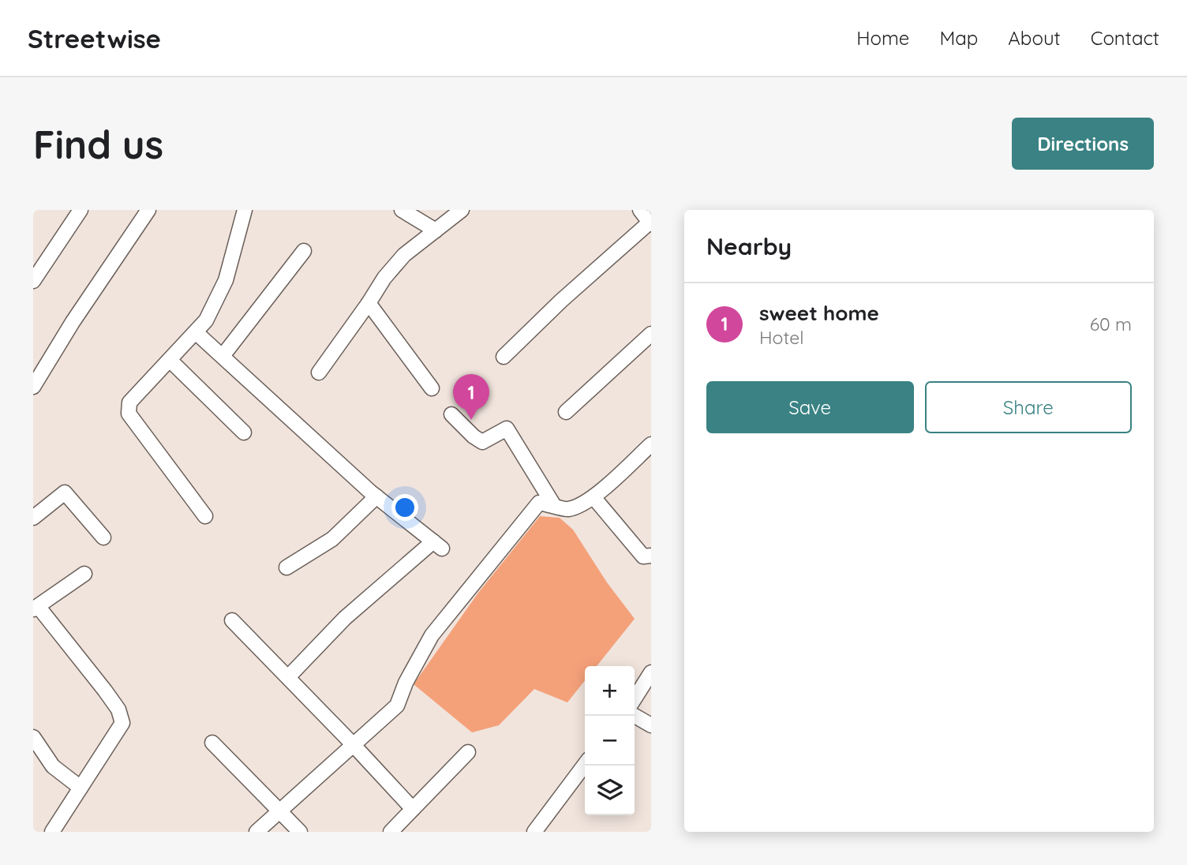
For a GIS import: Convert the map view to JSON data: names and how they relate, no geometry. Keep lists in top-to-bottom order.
{
  "page": {
    "header": "Streetwise",
    "nav": [
      "Home",
      "Map",
      "About",
      "Contact"
    ],
    "buttons": [
      "Directions",
      ["Save", "Share"]
    ],
    "title": "Find us",
    "heading": "Nearby",
    "list": [
      {
        "mark": "1",
        "name": "sweet home",
        "note": "Hotel",
        "value": "60 m"
      }
    ],
    "pins": "1",
    "map_buttons": ["+", "−"]
  }
}
